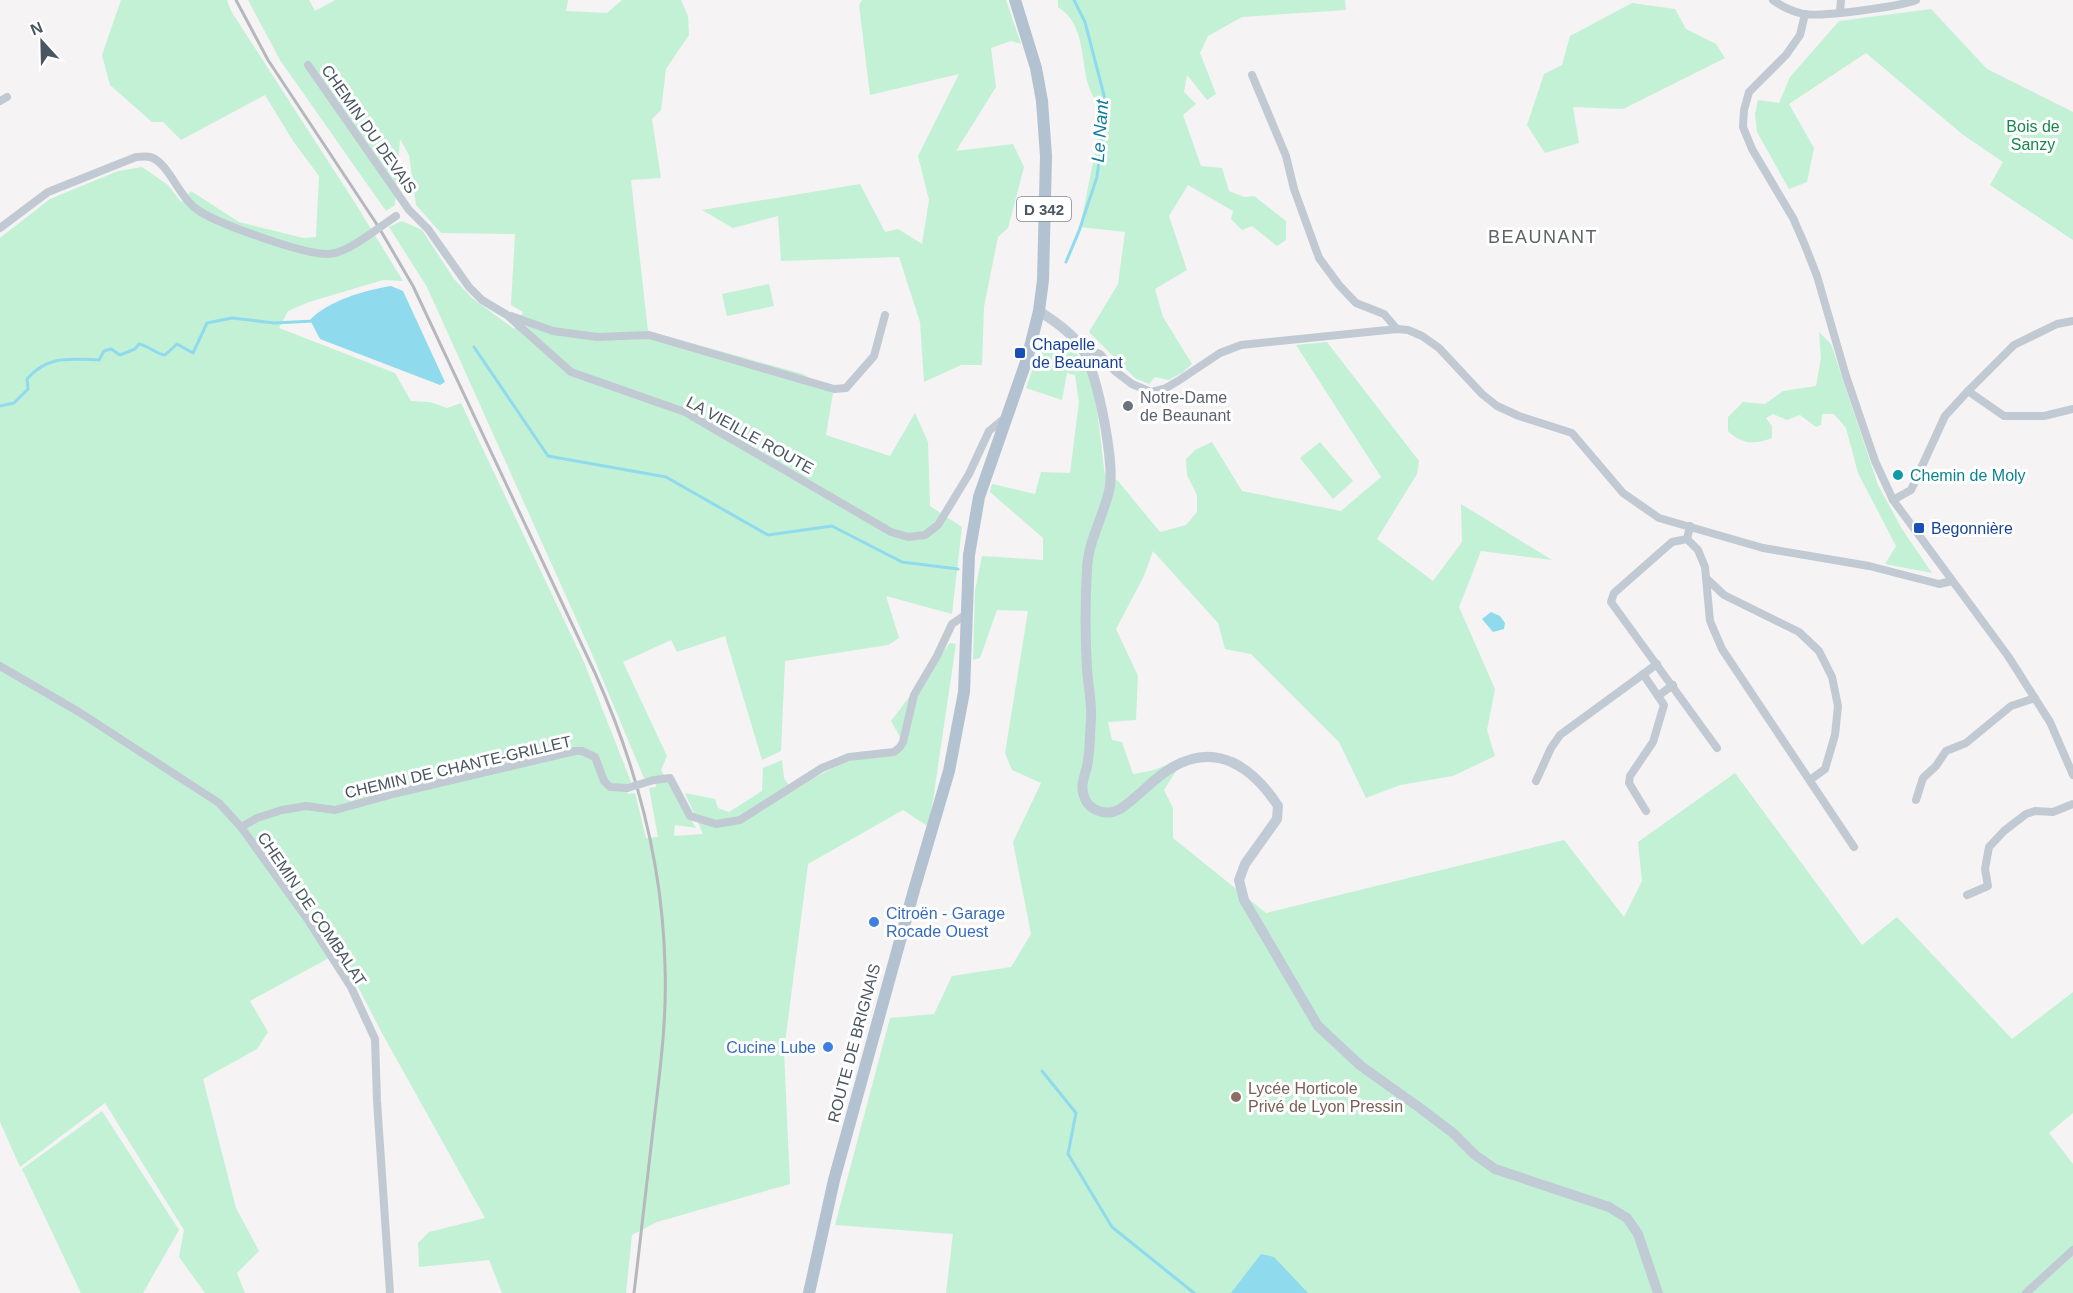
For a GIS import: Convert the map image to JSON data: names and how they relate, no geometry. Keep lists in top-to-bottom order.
{
  "streets": {
    "main road": ["D 342", "ROUTE DE BRIGNAIS"],
    "street": [
      "CHEMIN DU DEVAIS",
      "LA VIEILLE ROUTE",
      "CHEMIN DE CHANTE-GRILLET",
      "CHEMIN DE COMBALAT"
    ]
  },
  "crossings": [
    ["CHEMIN DU DEVAIS", "LA VIEILLE ROUTE"],
    ["D 342", "LA VIEILLE ROUTE"],
    ["D 342", "ROUTE DE BRIGNAIS"],
    ["LA VIEILLE ROUTE", "ROUTE DE BRIGNAIS"],
    ["CHEMIN DE CHANTE-GRILLET", "CHEMIN DE COMBALAT"],
    ["CHEMIN DE CHANTE-GRILLET", "ROUTE DE BRIGNAIS"]
  ],
  "districts": ["BEAUNANT"],
  "water": ["Le Nant"],
  "parks": ["Bois de Sanzy"],
  "places": {
    "transit": ["Chapelle de Beaunant", "Begonnière"],
    "other": [
      "Notre-Dame de Beaunant",
      "Chemin de Moly",
      "Citroën - Garage Rocade Ouest",
      "Cucine Lube",
      "Lycée Horticole Privé de Lyon Pressin"
    ]
  },
  "north": "top"
}
